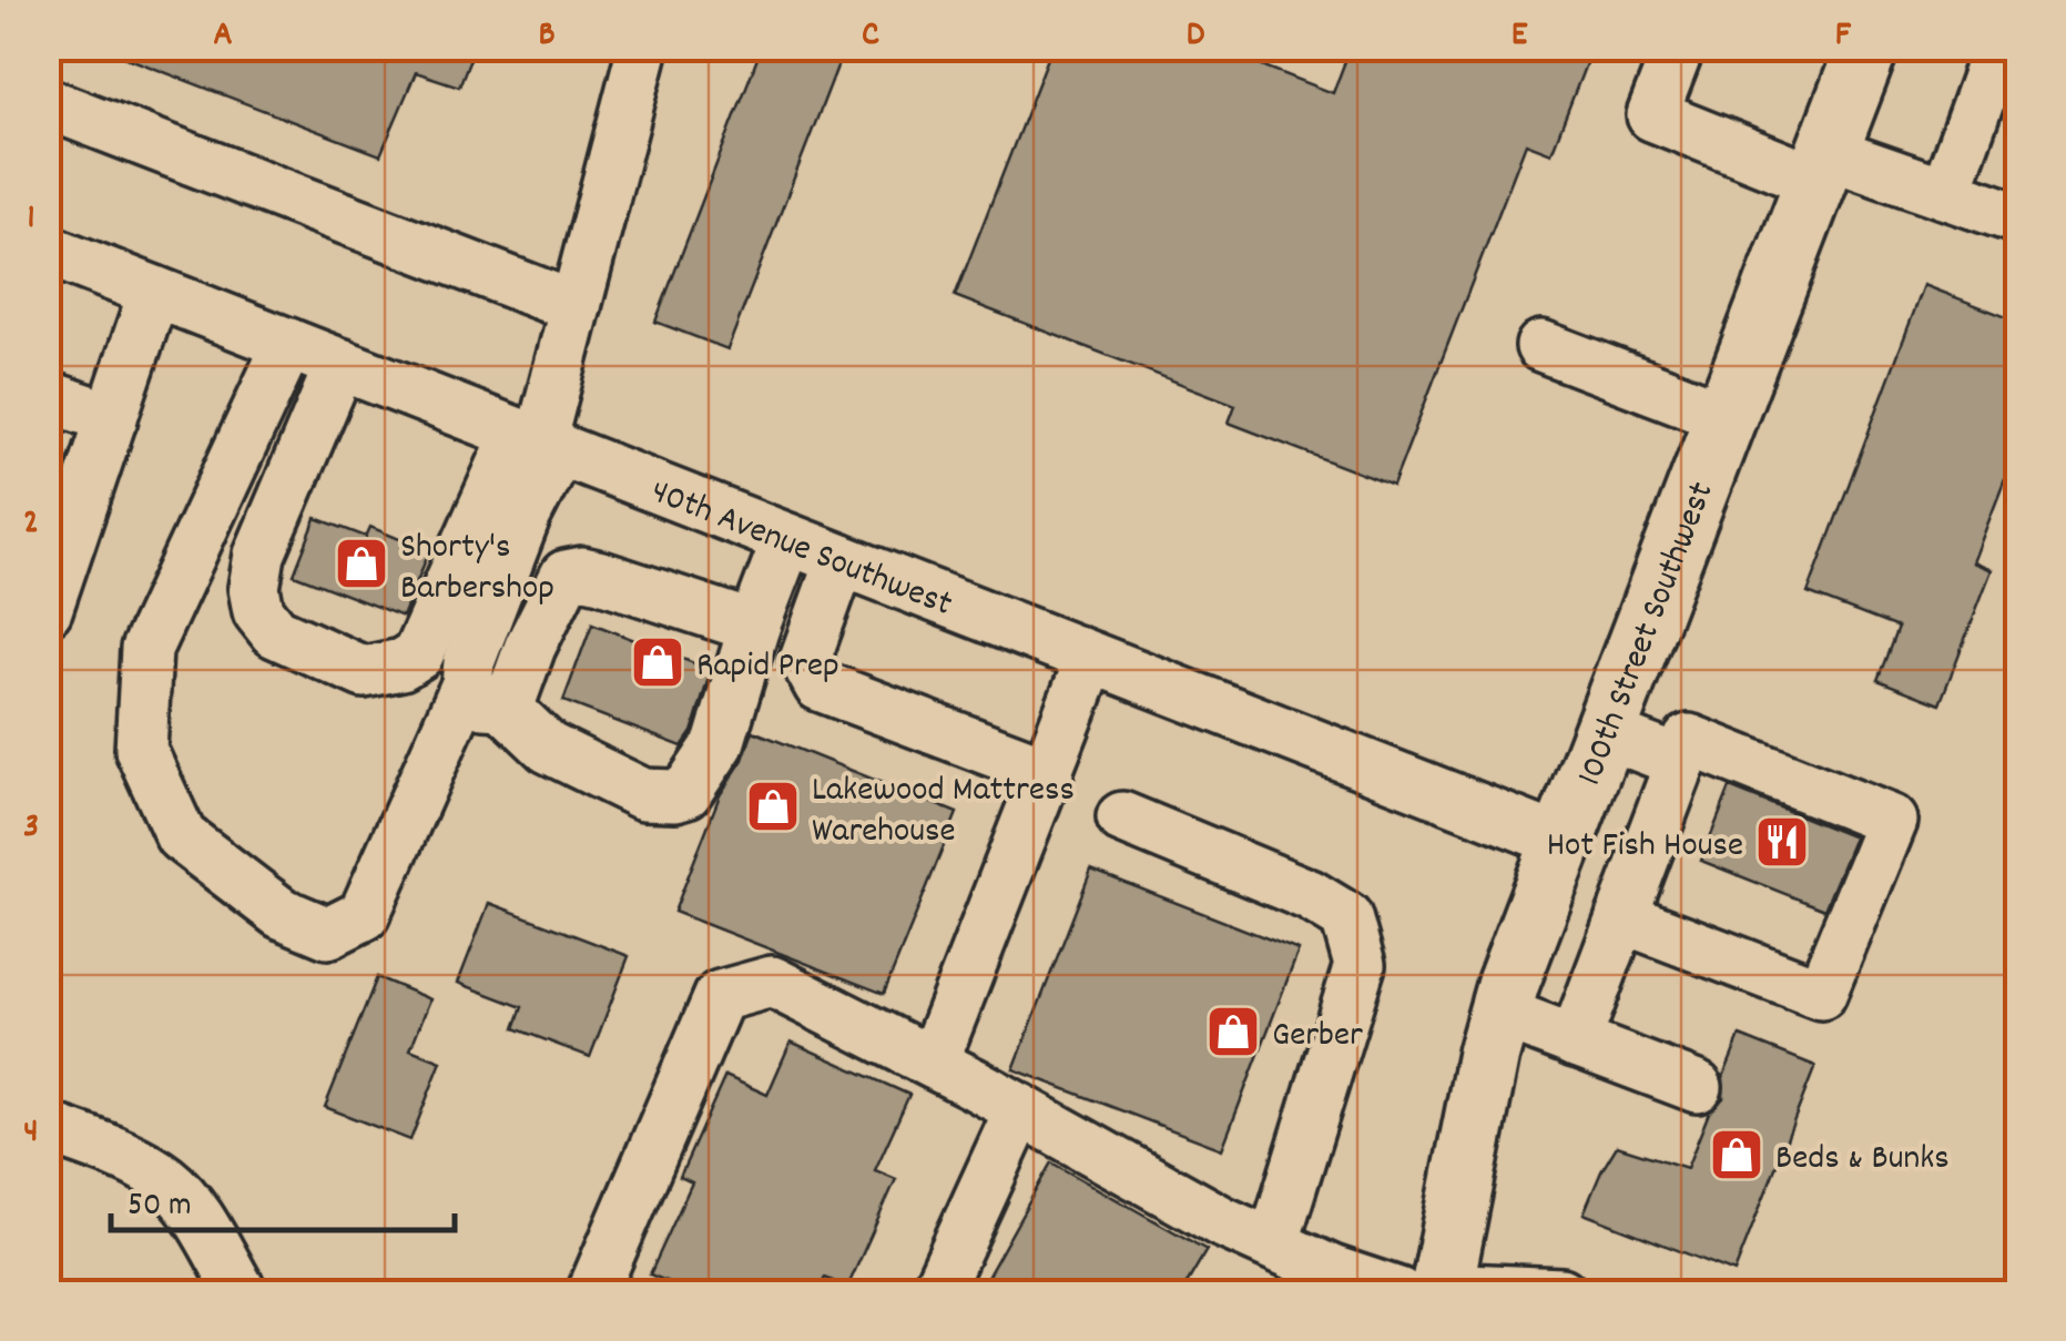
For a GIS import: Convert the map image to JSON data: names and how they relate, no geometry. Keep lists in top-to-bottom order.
{
  "streets": {
    "main road": ["100th Street Southwest"],
    "street": ["40th Avenue Southwest"]
  },
  "crossings": [
    ["40th Avenue Southwest", "100th Street Southwest"]
  ],
  "places": {
    "shop": [
      "Shorty's Barbershop",
      "Rapid Prep",
      "Lakewood Mattress Warehouse",
      "Gerber",
      "Beds & Bunks"
    ],
    "restaurant": ["Hot Fish House"]
  },
  "scale_bar": "50 m",
  "grid": {
    "columns": [
      "A",
      "B",
      "C",
      "D",
      "E",
      "F"
    ],
    "rows": [
      "1",
      "2",
      "3",
      "4"
    ]
  }
}
